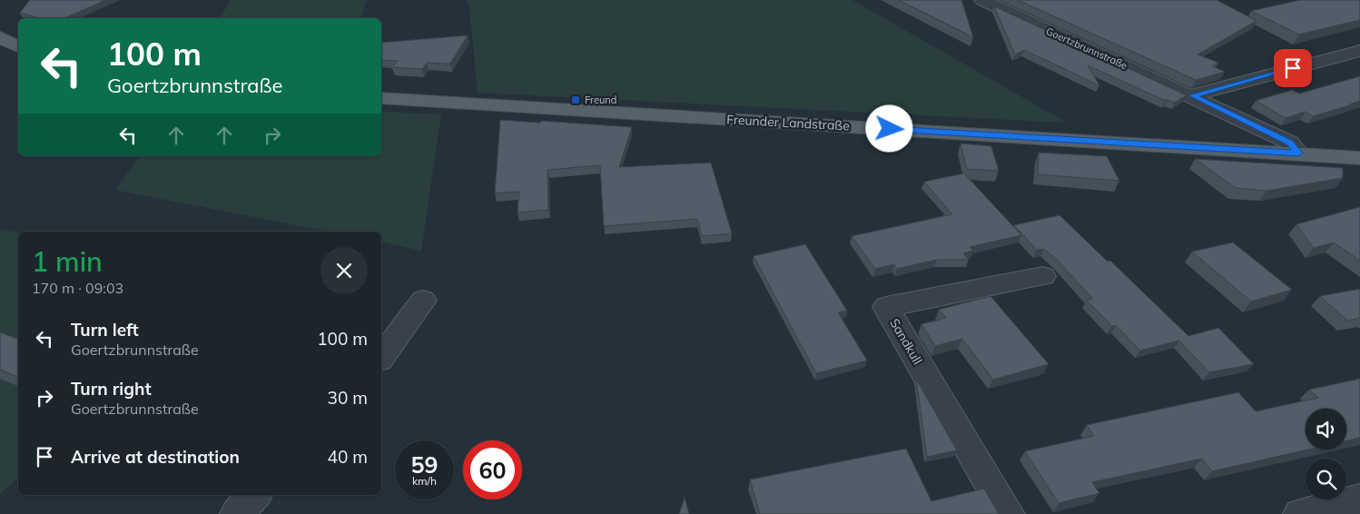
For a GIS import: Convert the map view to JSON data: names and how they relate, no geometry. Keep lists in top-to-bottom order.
{
  "streets": {
    "main road": ["Freunder Landstraße"],
    "street": ["Goertzbrunnstraße", "Sandkull"]
  },
  "crossings": [
    ["Goertzbrunnstraße", "Freunder Landstraße"]
  ],
  "places": {
    "transit": ["Freund"]
  },
  "page": {
    "turn": ["100 m", "Goertzbrunnstraße"],
    "heading": ["1 min", "170 m · 09:03"],
    "list": [
      {
        "name": "Turn left",
        "note": "Goertzbrunnstraße",
        "value": "100 m"
      },
      {
        "name": "Turn right",
        "note": "Goertzbrunnstraße",
        "value": "30 m"
      },
      {
        "name": "Arrive at destination",
        "value": "40 m"
      }
    ],
    "speed": "59 km/h",
    "limit": "60"
  }
}
